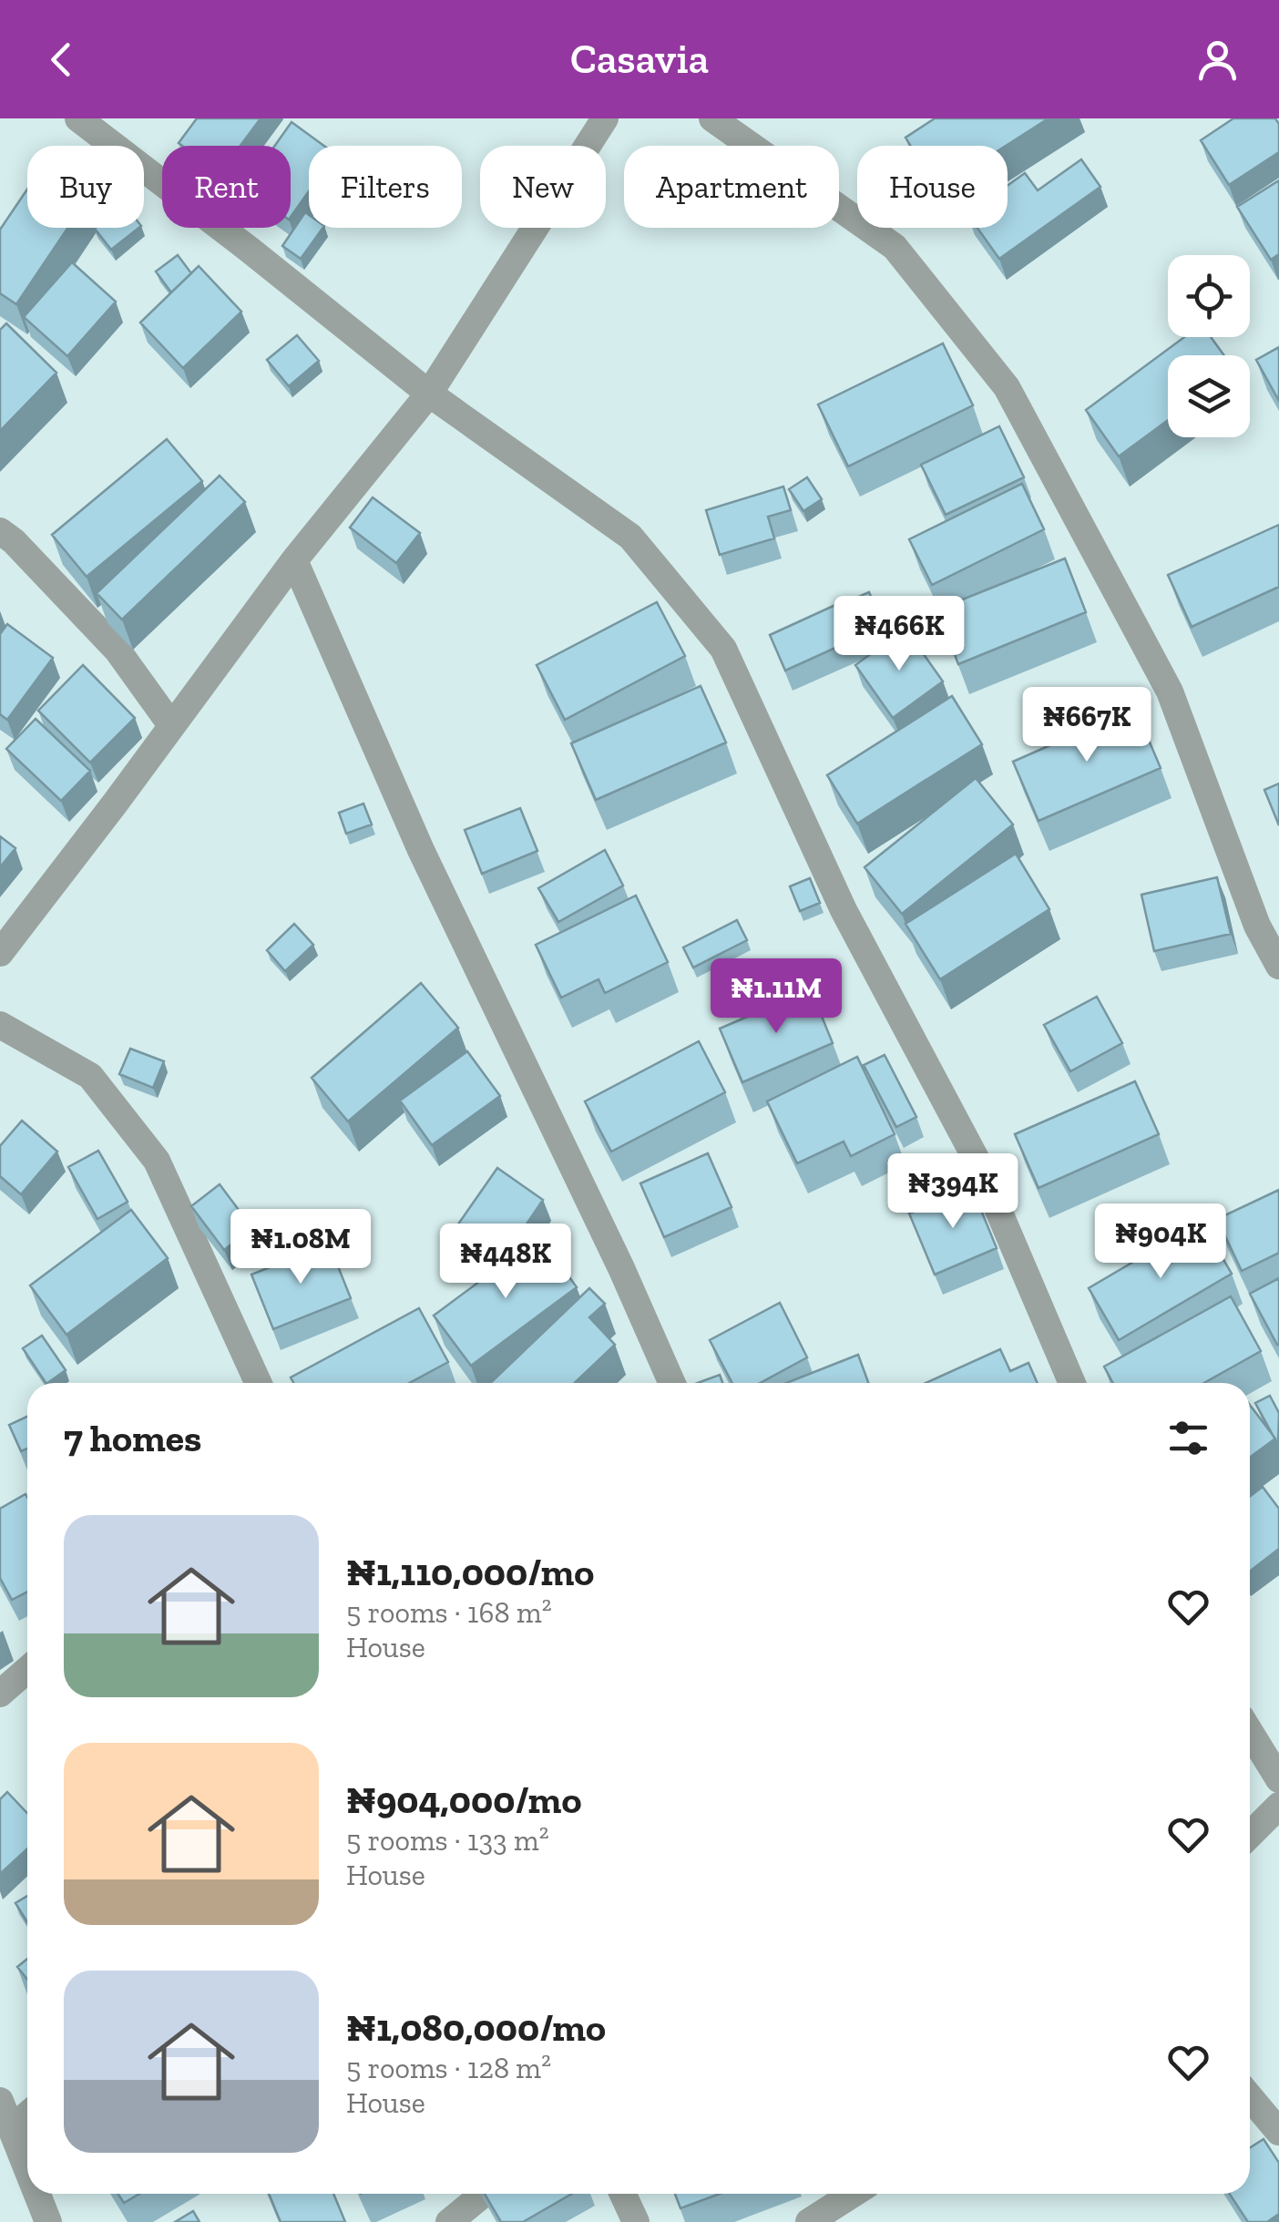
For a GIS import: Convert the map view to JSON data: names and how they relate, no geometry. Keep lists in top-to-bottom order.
{
  "page": {
    "header": "Casavia",
    "chip": [
      "Buy",
      "Rent",
      "Filters",
      "New",
      "Apartment",
      "House"
    ],
    "price": [
      "₦466K",
      "₦667K",
      "₦1.11M",
      "₦394K",
      "₦904K",
      "₦1.08M",
      "₦448K"
    ],
    "heading": "7 homes",
    "list": [
      {
        "name": "₦1,110,000/mo",
        "note": "5 rooms · 168 m² · House"
      },
      {
        "name": "₦904,000/mo",
        "note": "5 rooms · 133 m² · House"
      },
      {
        "name": "₦1,080,000/mo",
        "note": "5 rooms · 128 m² · House"
      }
    ]
  }
}
